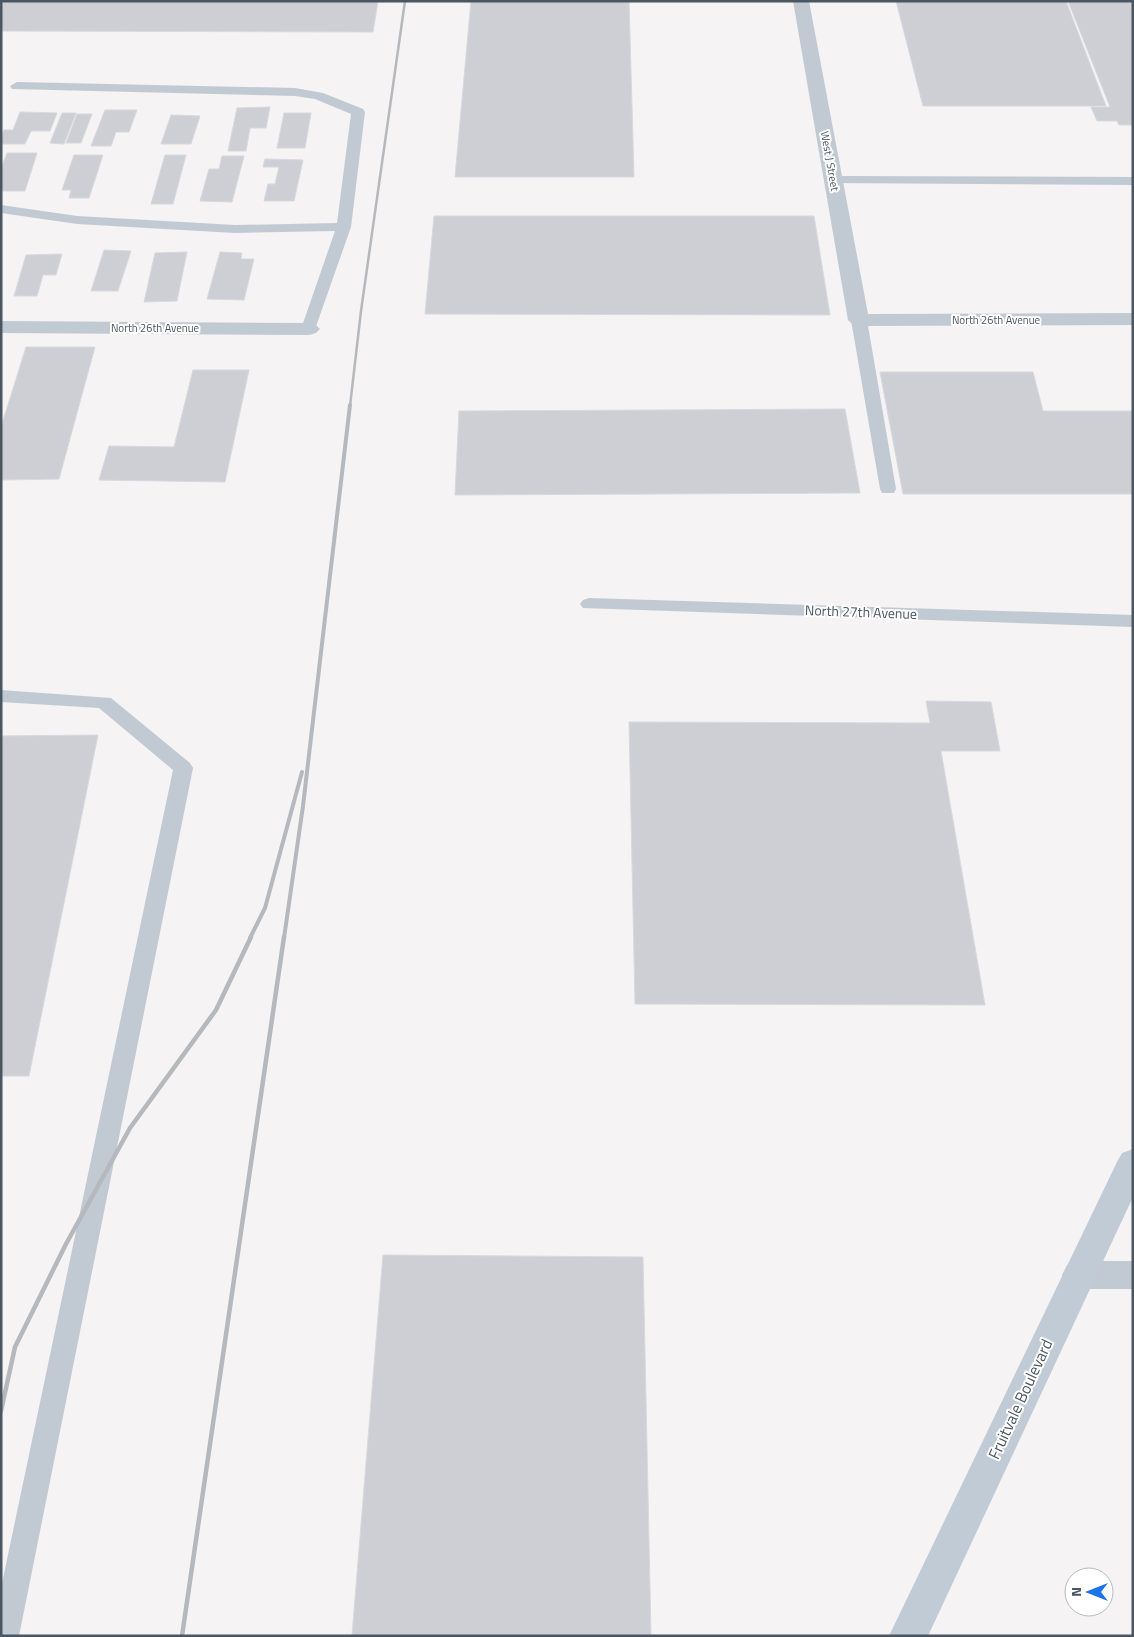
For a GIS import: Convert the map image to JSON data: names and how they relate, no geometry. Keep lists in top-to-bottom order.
{
  "streets": {
    "main road": ["Fruitvale Boulevard"],
    "street": ["West J Street", "North 26th Avenue"],
    "lane": ["North 27th Avenue"]
  },
  "crossings": [
    ["West J Street", "North 26th Avenue"]
  ],
  "north": "left"
}
